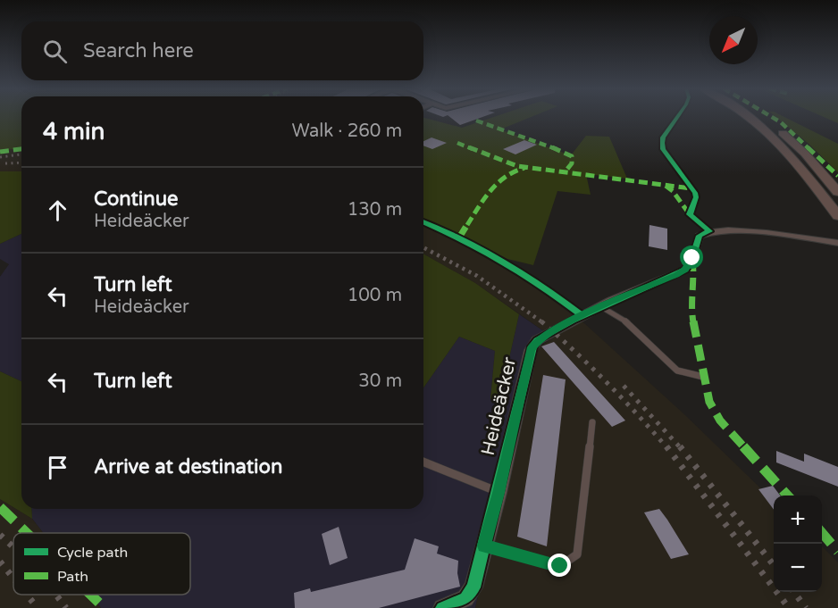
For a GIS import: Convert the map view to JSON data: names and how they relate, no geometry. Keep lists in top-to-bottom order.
{
  "streets": {
    "street": ["Heideäcker"]
  },
  "legend": ["Cycle path", "Path"],
  "north": "bottom left",
  "page": {
    "search": "Search here",
    "heading": ["4 min", "Walk · 260 m"],
    "list": [
      ["Continue", "Heideäcker", "130 m"],
      ["Turn left", "Heideäcker", "100 m"],
      ["Turn left", "30 m"],
      "Arrive at destination"
    ],
    "map_buttons": ["+", "−"]
  }
}
